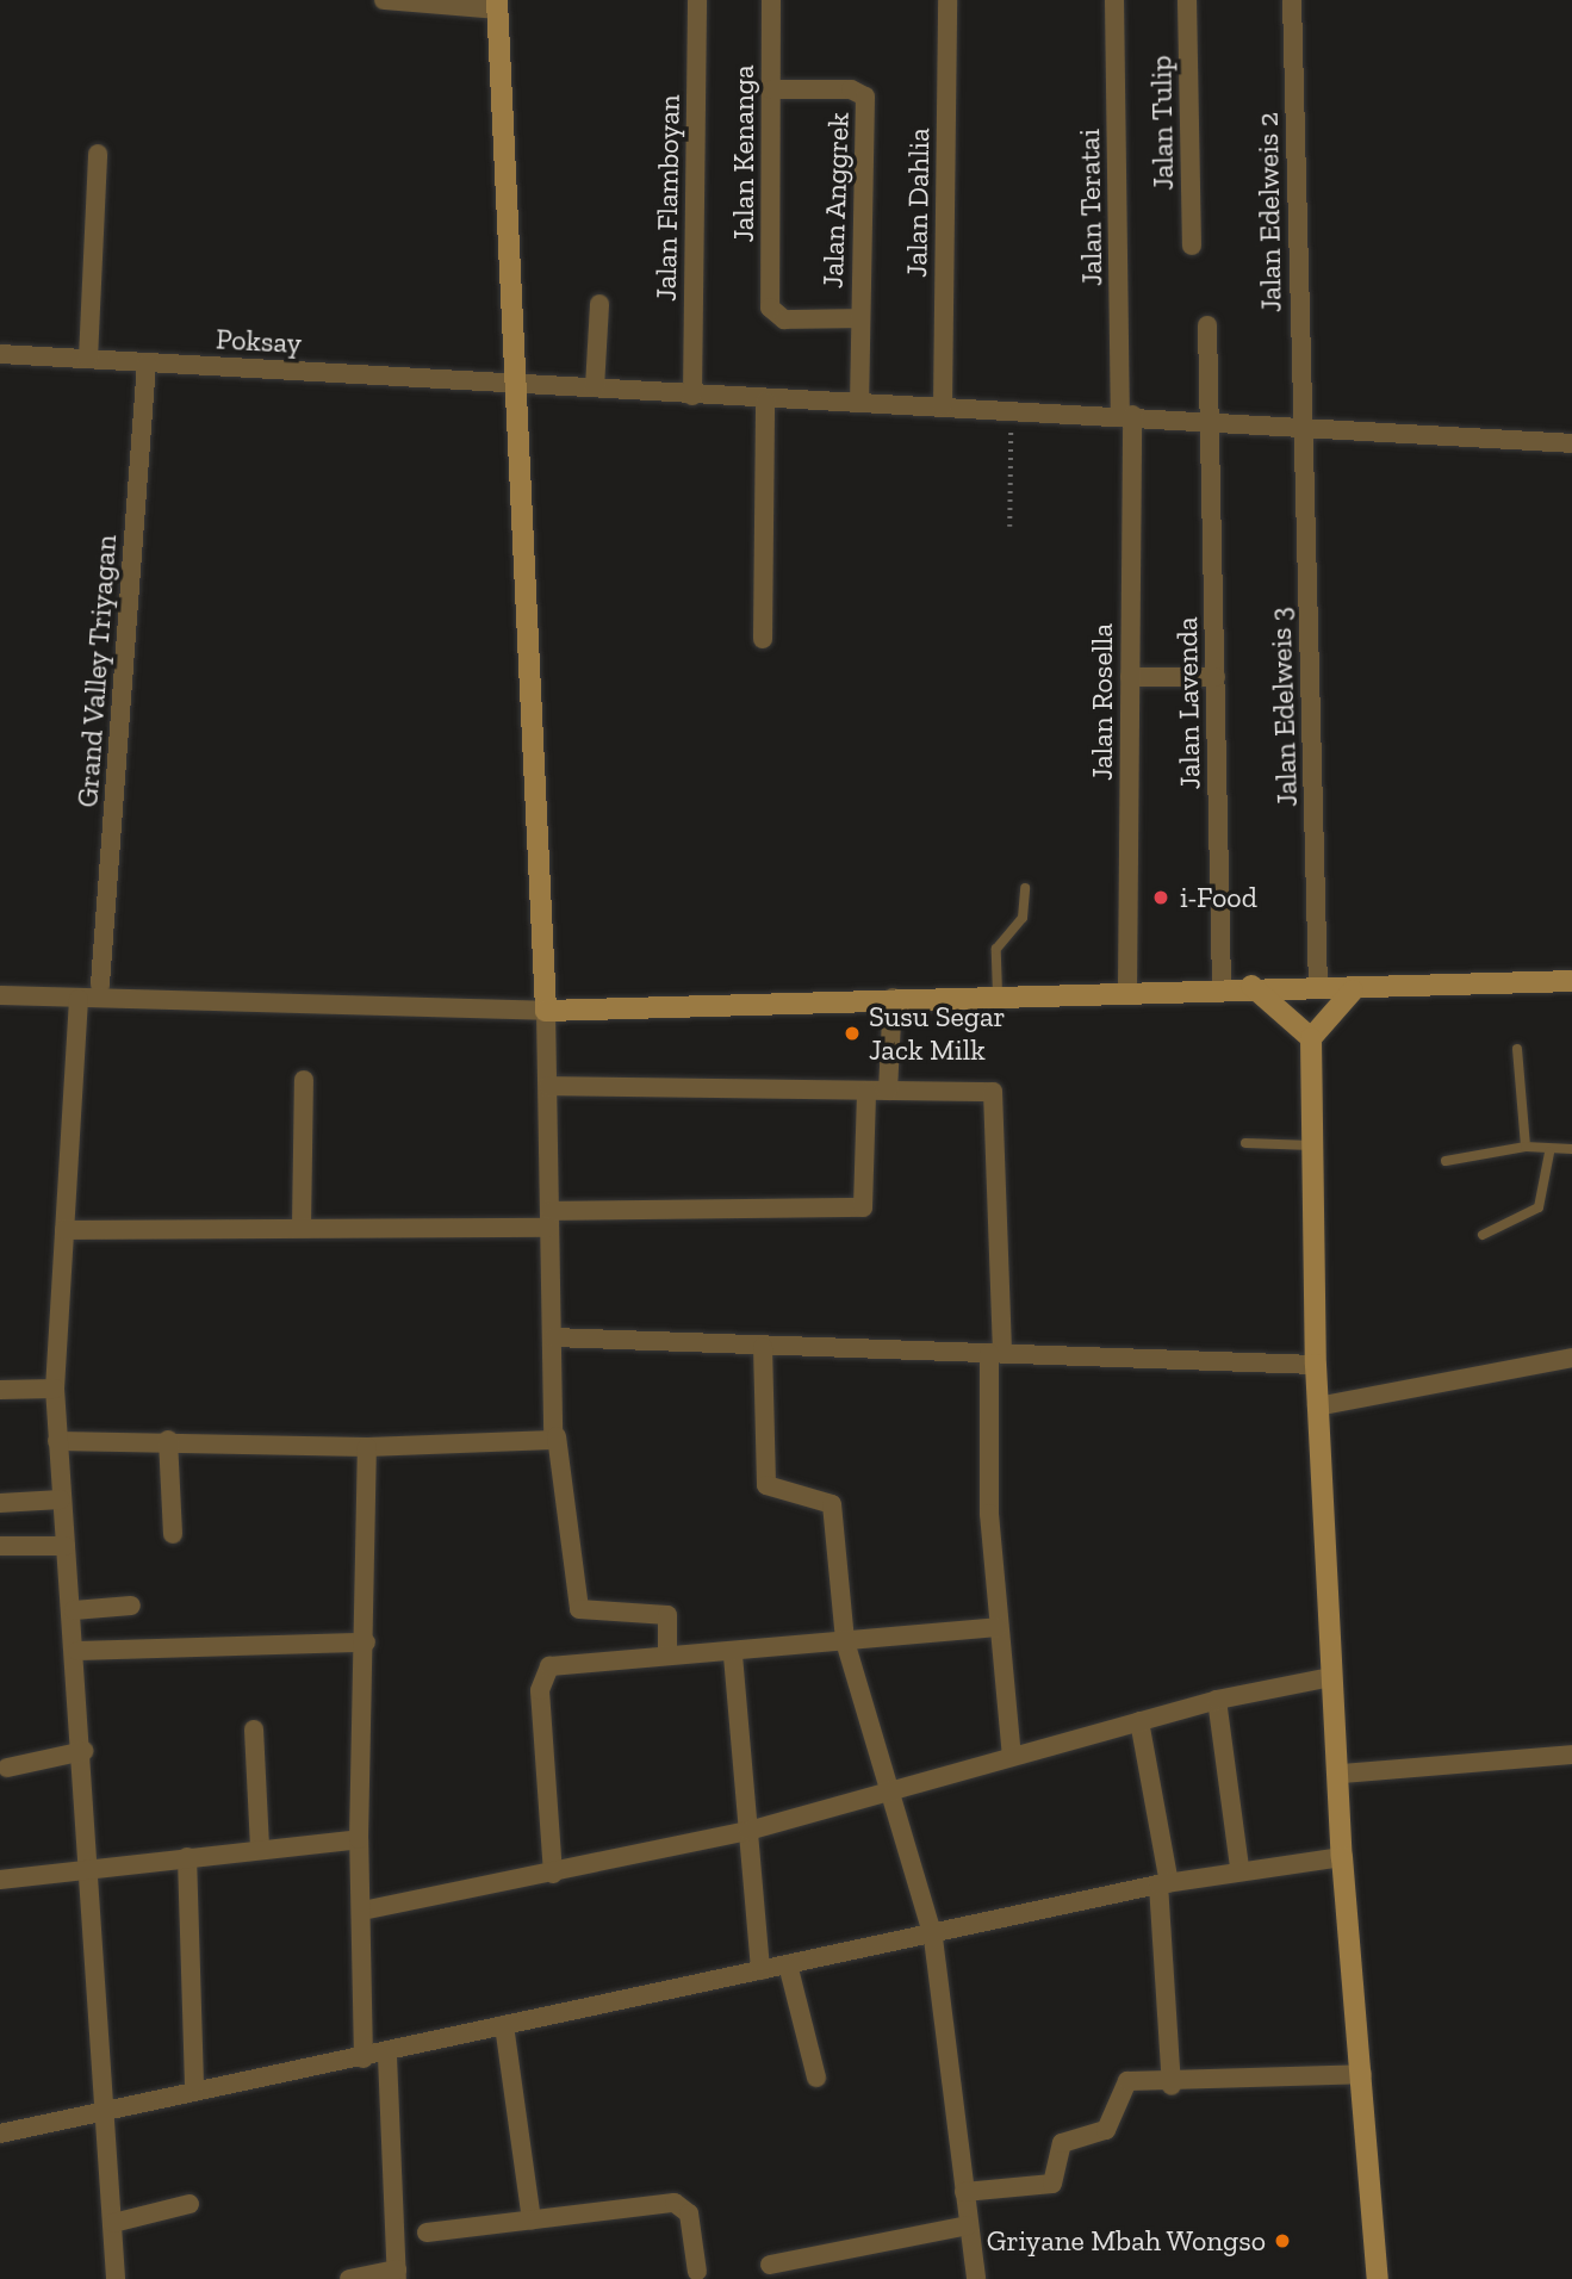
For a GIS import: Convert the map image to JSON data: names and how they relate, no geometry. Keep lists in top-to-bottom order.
{
  "streets": {
    "street": [
      "Jalan Tulip",
      "Jalan Kenanga",
      "Jalan Flamboyan",
      "Jalan Anggrek",
      "Jalan Dahlia",
      "Jalan Teratai",
      "Jalan Edelweis 2",
      "Poksay",
      "Grand Valley Triyagan",
      "Jalan Rosella",
      "Jalan Lavenda",
      "Jalan Edelweis 3"
    ]
  },
  "crossings": [
    ["Jalan Kenanga", "Jalan Anggrek"],
    ["Jalan Flamboyan", "Poksay"],
    ["Jalan Anggrek", "Poksay"],
    ["Jalan Dahlia", "Poksay"],
    ["Jalan Teratai", "Poksay"],
    ["Jalan Teratai", "Jalan Rosella"],
    ["Jalan Edelweis 2", "Poksay"],
    ["Jalan Edelweis 2", "Jalan Edelweis 3"],
    ["Poksay", "Grand Valley Triyagan"],
    ["Poksay", "Jalan Rosella"],
    ["Poksay", "Jalan Lavenda"],
    ["Poksay", "Jalan Edelweis 3"]
  ],
  "places": ["i-Food", "Susu Segar Jack Milk", "Griyane Mbah Wongso"]
}
